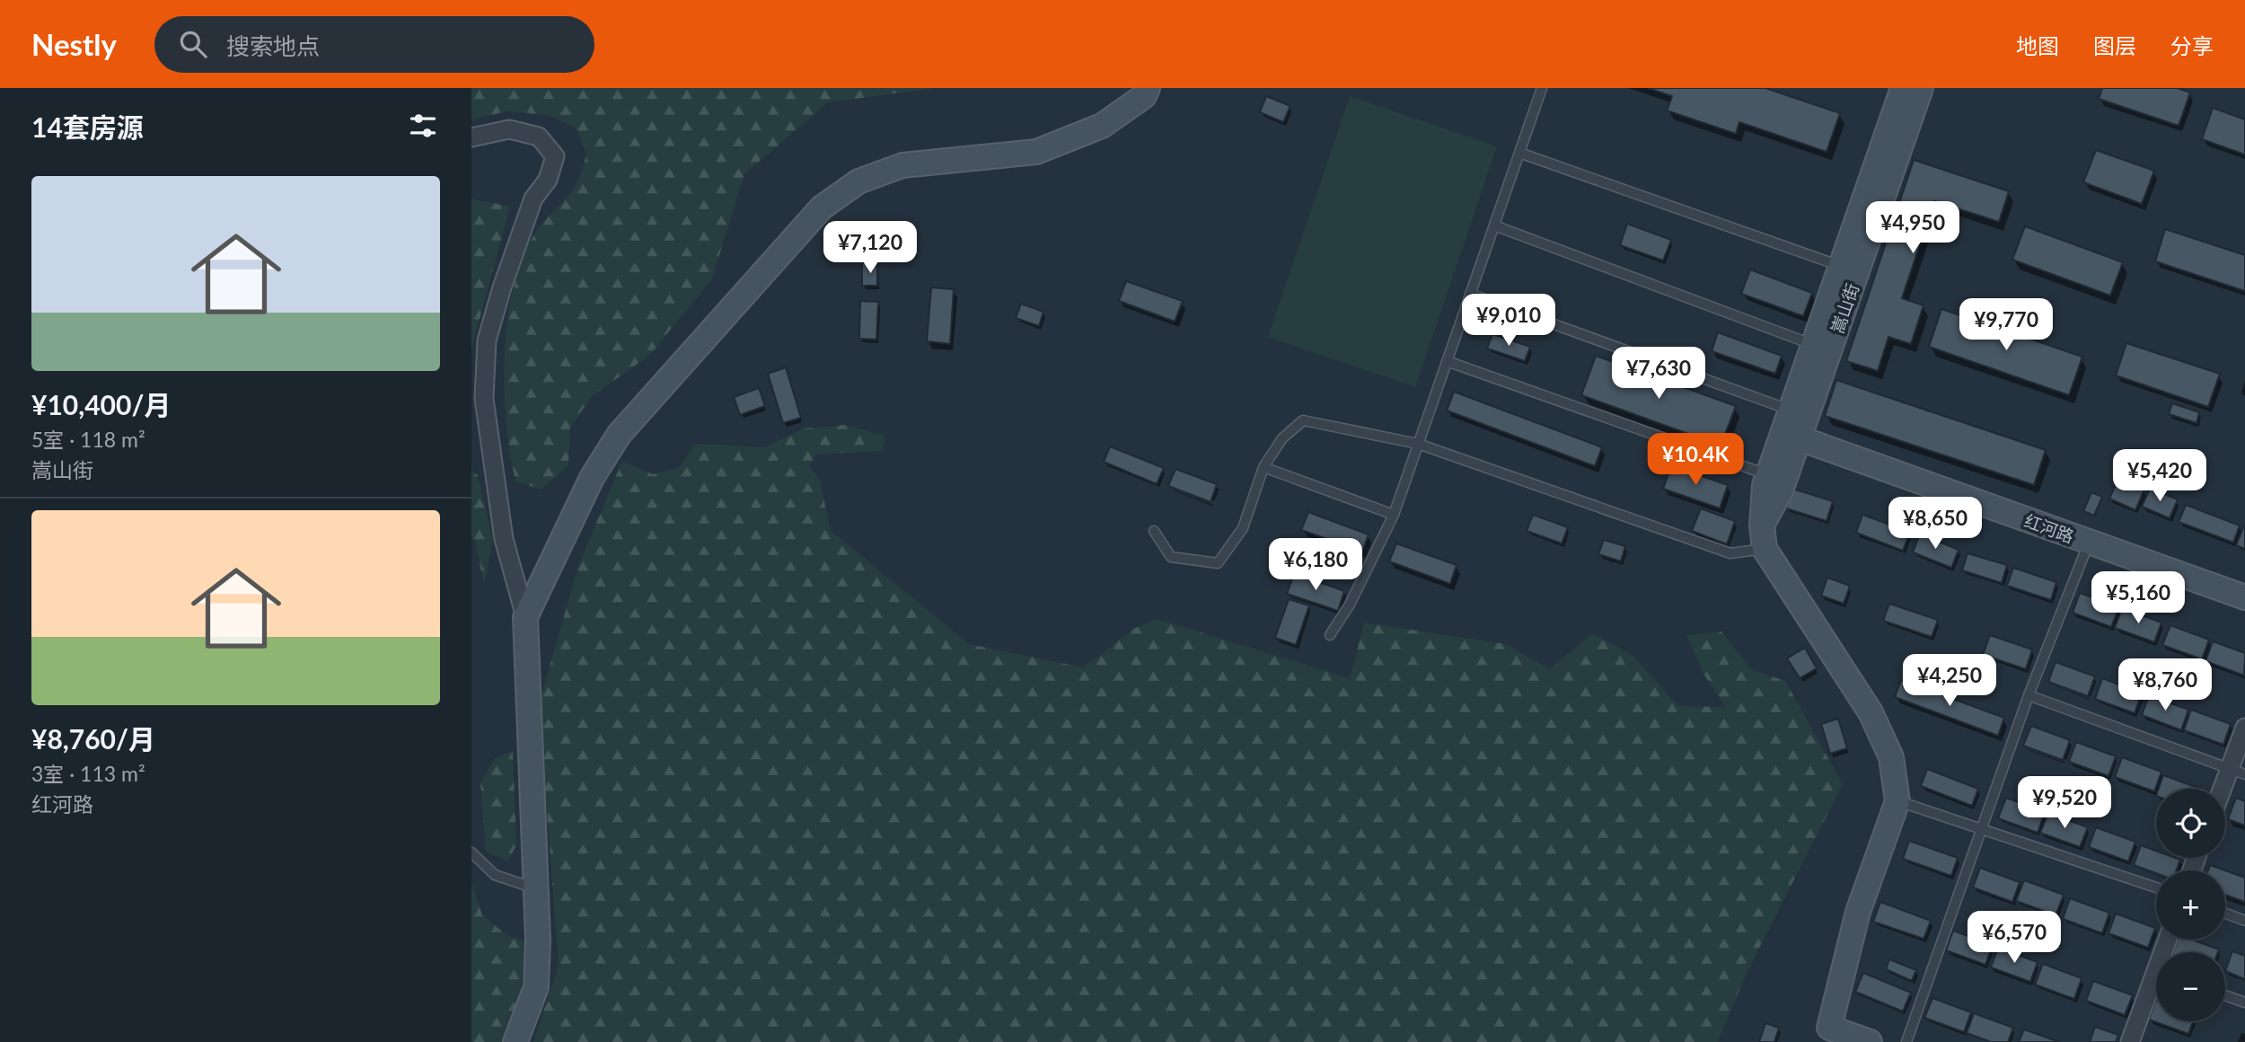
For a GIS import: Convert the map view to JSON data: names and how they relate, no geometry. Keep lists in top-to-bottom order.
{
  "streets": {
    "street": ["嵩山街", "红河路"]
  },
  "crossings": [
    ["嵩山街", "红河路"]
  ],
  "page": {
    "header": "Nestly",
    "search": "搜索地点",
    "nav": ["地图", "图层", "分享"],
    "heading": "14套房源",
    "list": [
      {
        "name": "¥10,400/月",
        "note": "5室 · 118 m² · 嵩山街"
      },
      {
        "name": "¥8,760/月",
        "note": "3室 · 113 m² · 红河路"
      }
    ],
    "price": [
      "¥4,950",
      "¥7,120",
      "¥9,010",
      "¥9,770",
      "¥7,630",
      "¥10.4K",
      "¥5,420",
      "¥8,650",
      "¥6,180",
      "¥5,160",
      "¥4,250",
      "¥8,760",
      "¥9,520",
      "¥6,570"
    ],
    "map_buttons": ["+", "−"]
  }
}
